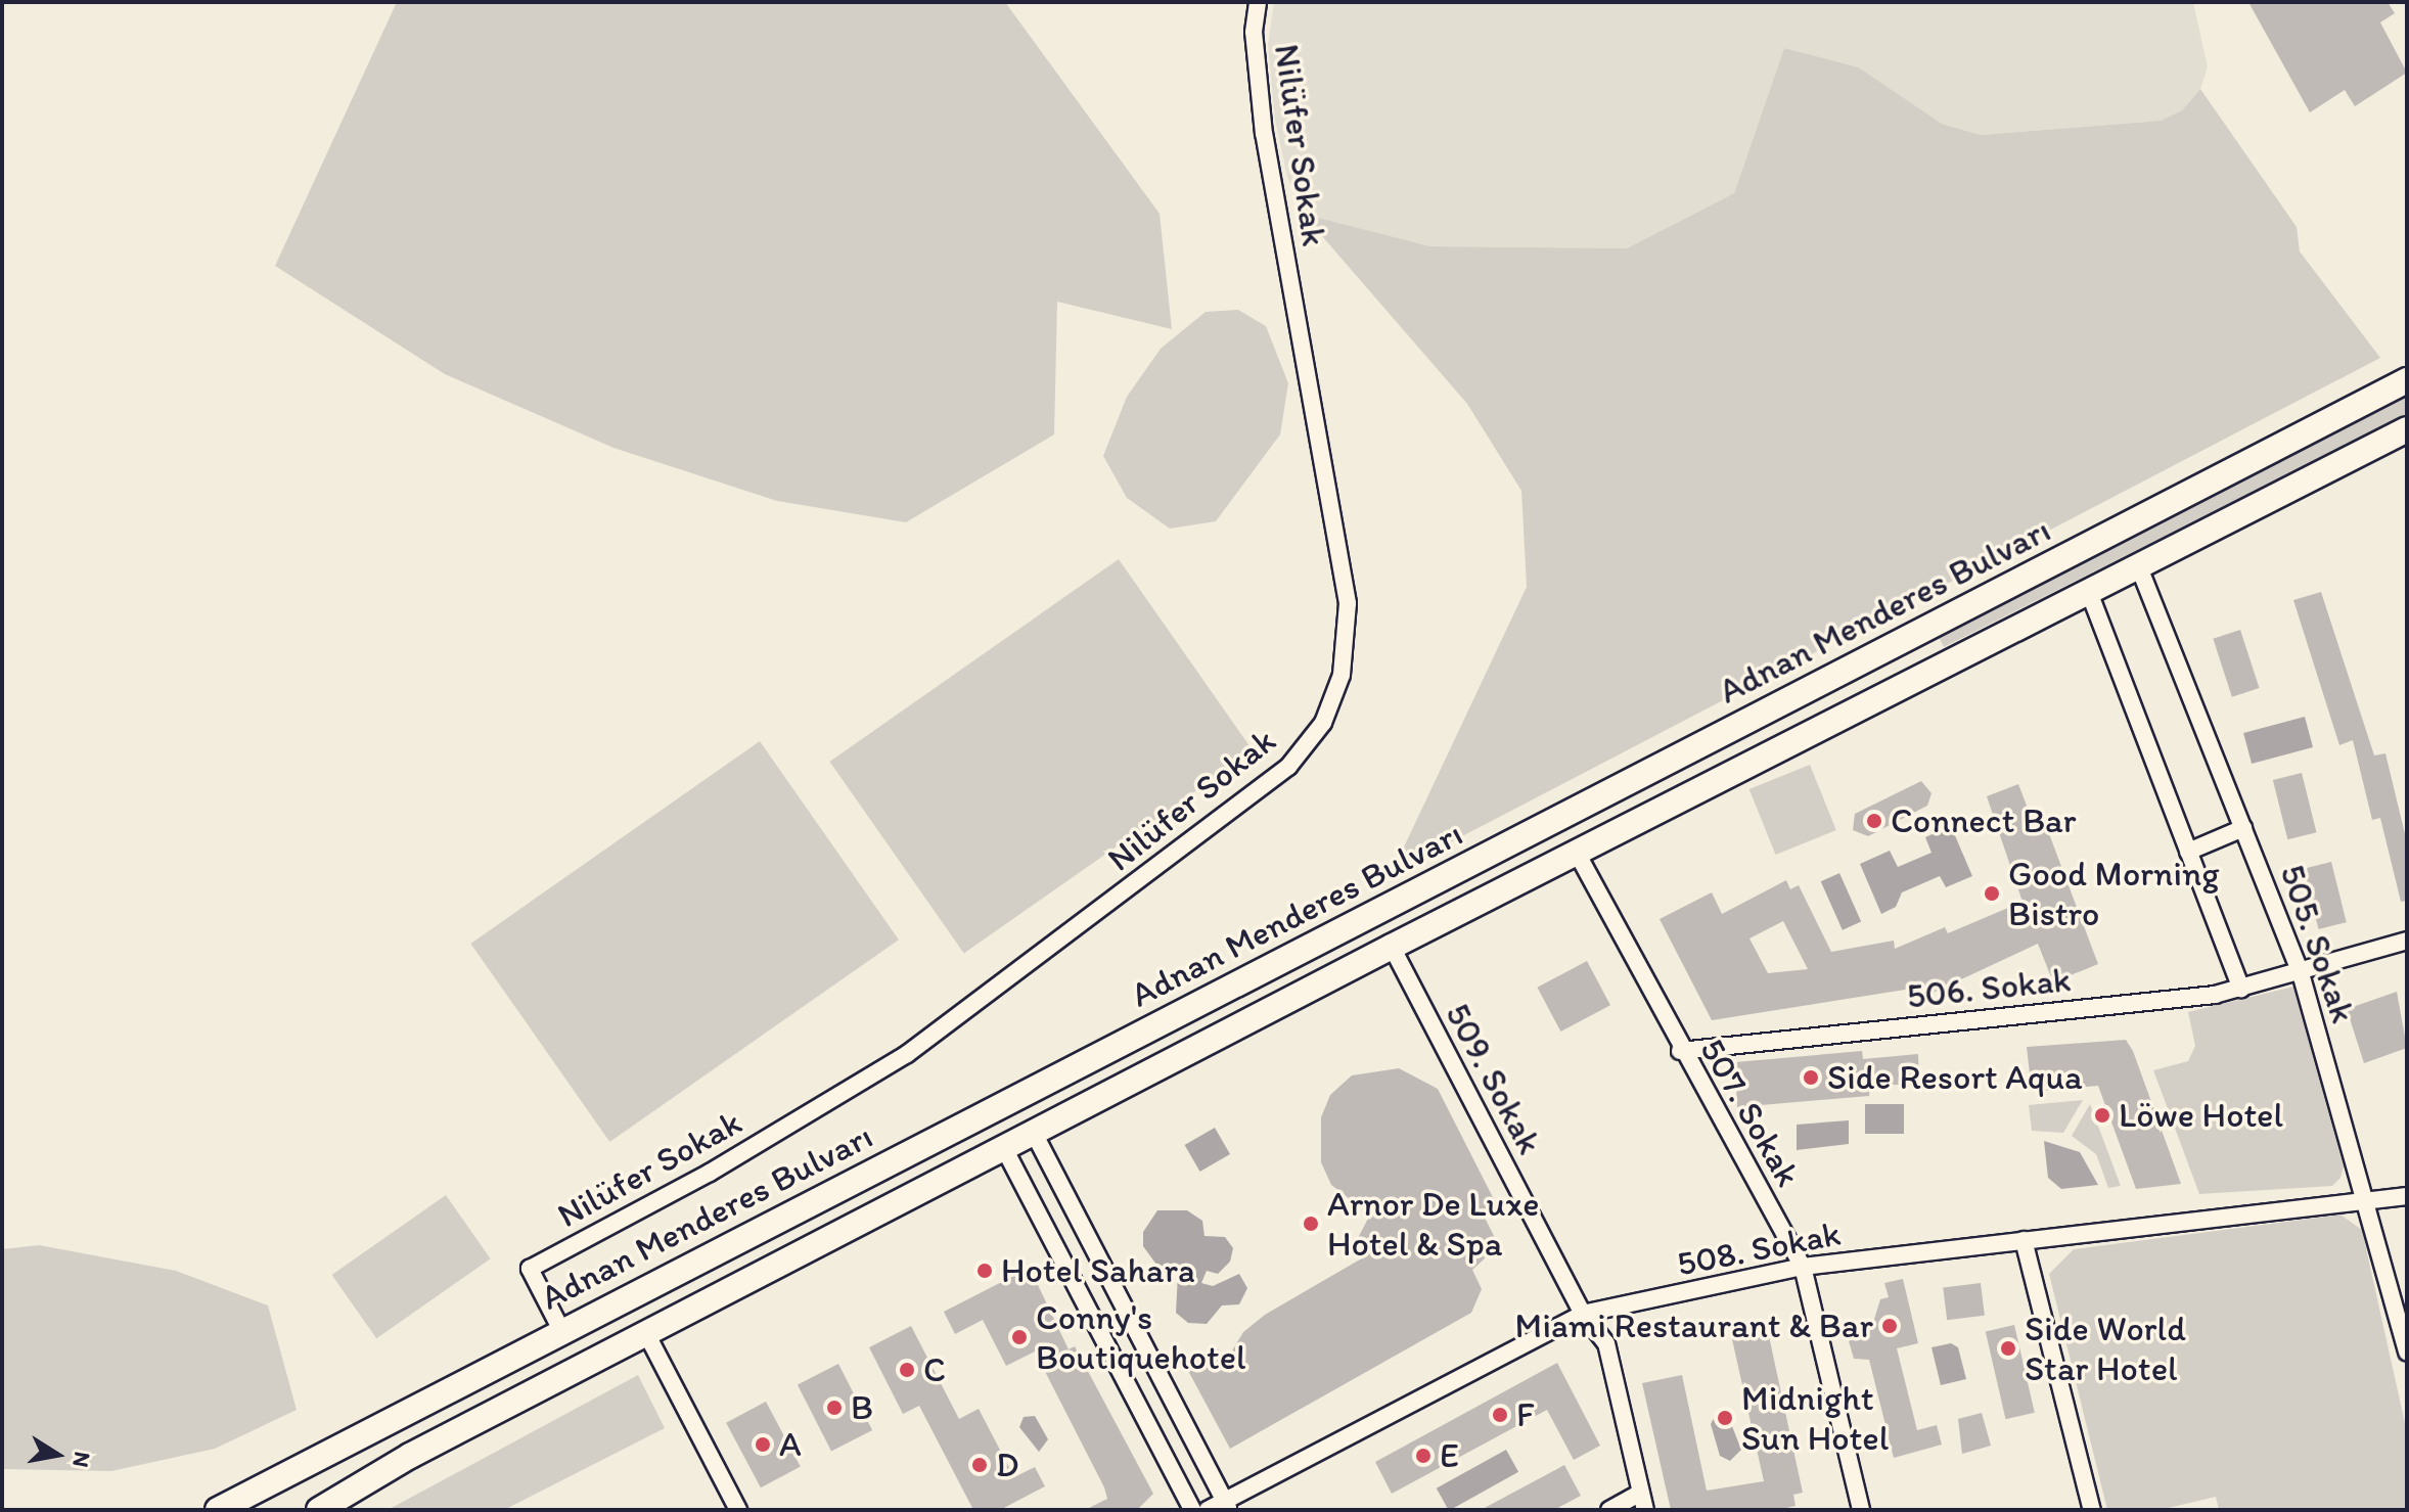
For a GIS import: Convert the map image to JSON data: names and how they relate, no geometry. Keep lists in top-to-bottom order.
{
  "streets": {
    "main road": ["Adnan Menderes Bulvarı"],
    "street": [
      "Nilüfer Sokak",
      "505. Sokak",
      "506. Sokak",
      "509. Sokak",
      "507. Sokak",
      "508. Sokak"
    ]
  },
  "crossings": [
    ["Nilüfer Sokak", "Adnan Menderes Bulvarı"],
    ["Adnan Menderes Bulvarı", "505. Sokak"],
    ["Adnan Menderes Bulvarı", "509. Sokak"],
    ["Adnan Menderes Bulvarı", "507. Sokak"],
    ["505. Sokak", "506. Sokak"],
    ["505. Sokak", "508. Sokak"],
    ["506. Sokak", "507. Sokak"],
    ["509. Sokak", "508. Sokak"],
    ["507. Sokak", "508. Sokak"]
  ],
  "places": [
    "Connect Bar",
    "Good Morning Bistro",
    "Side Resort Aqua",
    "Löwe Hotel",
    "Arnor De Luxe Hotel & Spa",
    "Hotel Sahara",
    "Miami Restaurant & Bar",
    "Conny's Boutiquehotel",
    "Side World Star Hotel",
    "C",
    "B",
    "F",
    "Midnight Sun Hotel",
    "A",
    "E",
    "D"
  ],
  "north": "right"
}
